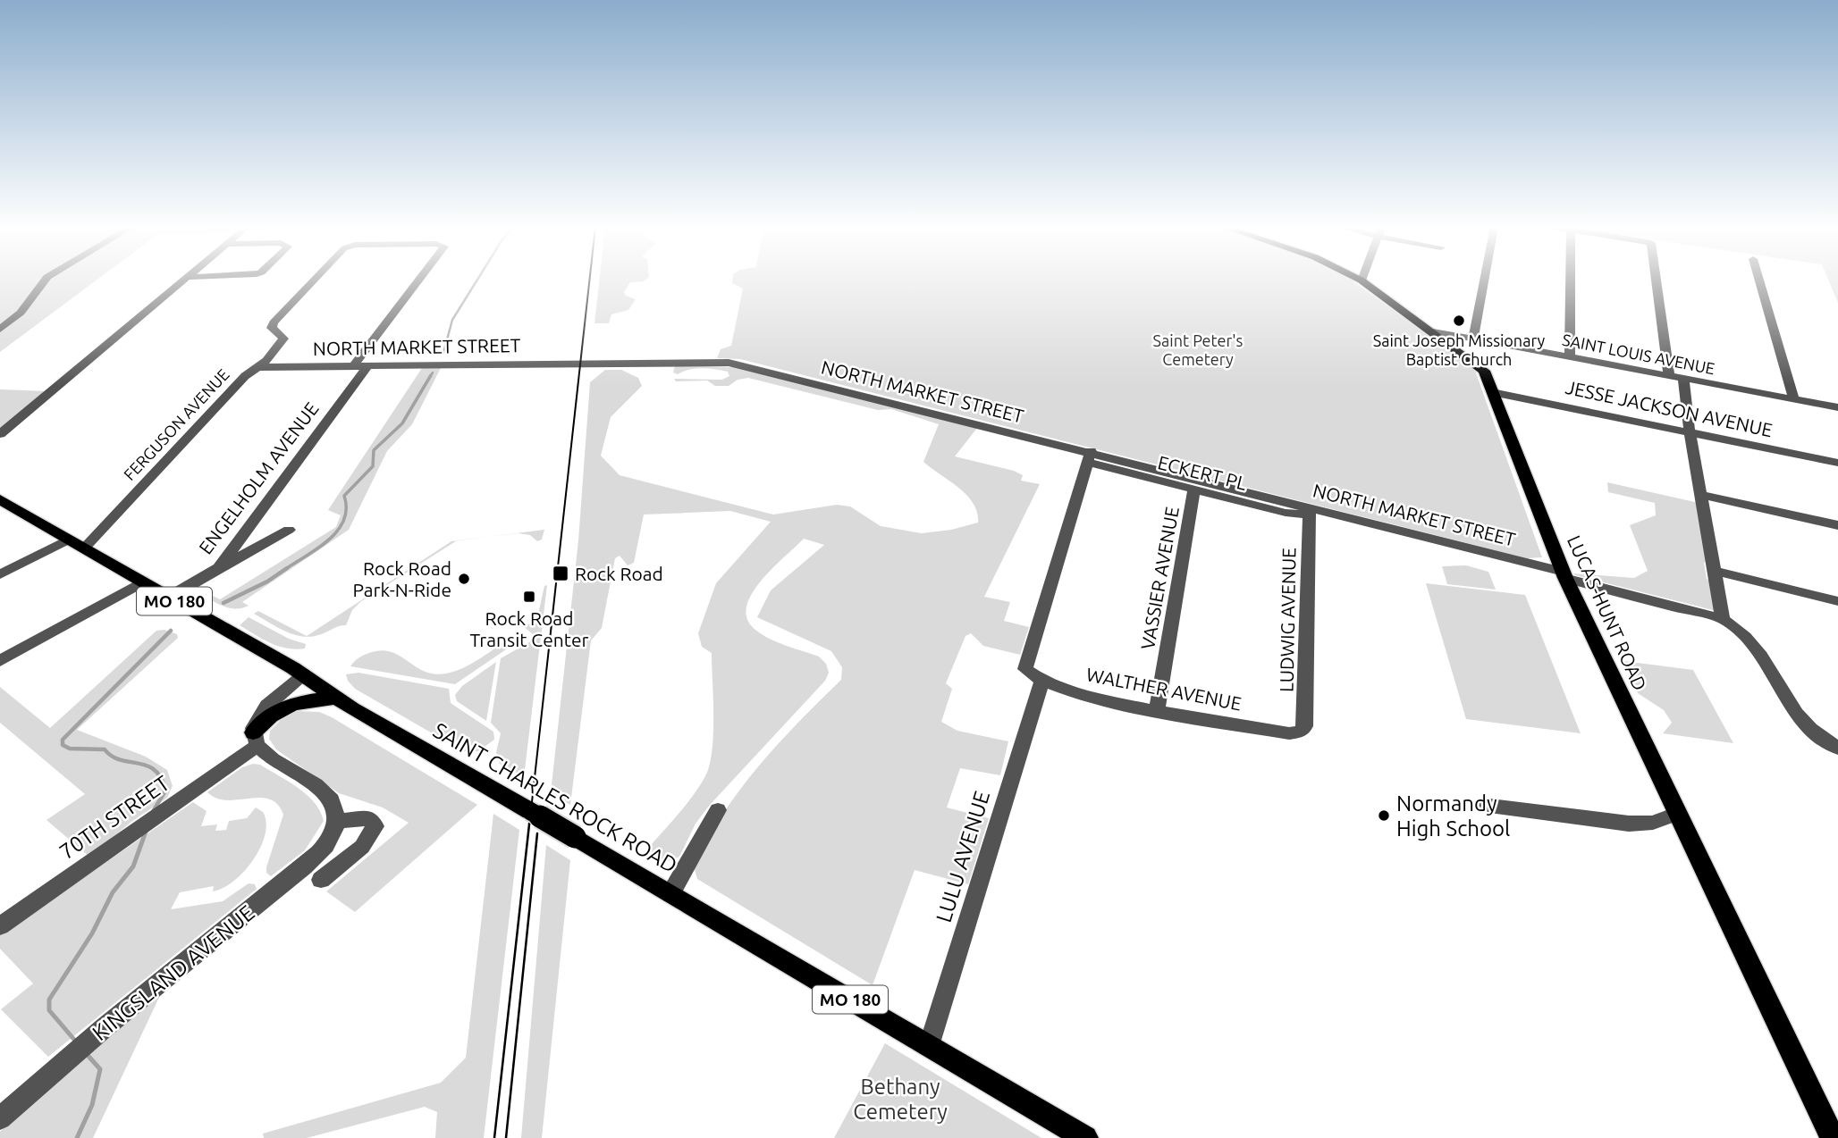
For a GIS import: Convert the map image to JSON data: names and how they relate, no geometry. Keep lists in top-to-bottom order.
{
  "streets": {
    "main road": ["MO 180", "LUCAS-HUNT ROAD", "SAINT CHARLES ROCK ROAD"],
    "street": [
      "NORTH MARKET STREET",
      "SAINT LOUIS AVENUE",
      "JESSE JACKSON AVENUE",
      "FERGUSON AVENUE",
      "ECKERT PL",
      "ENGELHOLM AVENUE",
      "VASSIER AVENUE",
      "LUDWIG AVENUE",
      "WALTHER AVENUE",
      "70TH STREET",
      "LULU AVENUE",
      "KINGSLAND AVENUE"
    ]
  },
  "crossings": [
    ["NORTH MARKET STREET", "FERGUSON AVENUE"],
    ["NORTH MARKET STREET", "ECKERT PL"],
    ["NORTH MARKET STREET", "ENGELHOLM AVENUE"],
    ["NORTH MARKET STREET", "LUCAS-HUNT ROAD"],
    ["NORTH MARKET STREET", "LUDWIG AVENUE"],
    ["NORTH MARKET STREET", "WALTHER AVENUE"],
    ["SAINT LOUIS AVENUE", "LUCAS-HUNT ROAD"],
    ["JESSE JACKSON AVENUE", "LUCAS-HUNT ROAD"],
    ["FERGUSON AVENUE", "SAINT CHARLES ROCK ROAD"],
    ["ECKERT PL", "VASSIER AVENUE"],
    ["ECKERT PL", "LUDWIG AVENUE"],
    ["ECKERT PL", "WALTHER AVENUE"],
    ["ENGELHOLM AVENUE", "SAINT CHARLES ROCK ROAD"],
    ["VASSIER AVENUE", "WALTHER AVENUE"],
    ["LUDWIG AVENUE", "WALTHER AVENUE"],
    ["WALTHER AVENUE", "LULU AVENUE"],
    ["SAINT CHARLES ROCK ROAD", "LULU AVENUE"]
  ],
  "parks": ["Saint Peter's Cemetery", "Bethany Cemetery"],
  "places": {
    "other": ["Saint Joseph Missionary Baptist Church", "Rock Road Park-N-Ride", "Normandy High School"],
    "transit": ["Rock Road", "Rock Road Transit Center"]
  }
}
